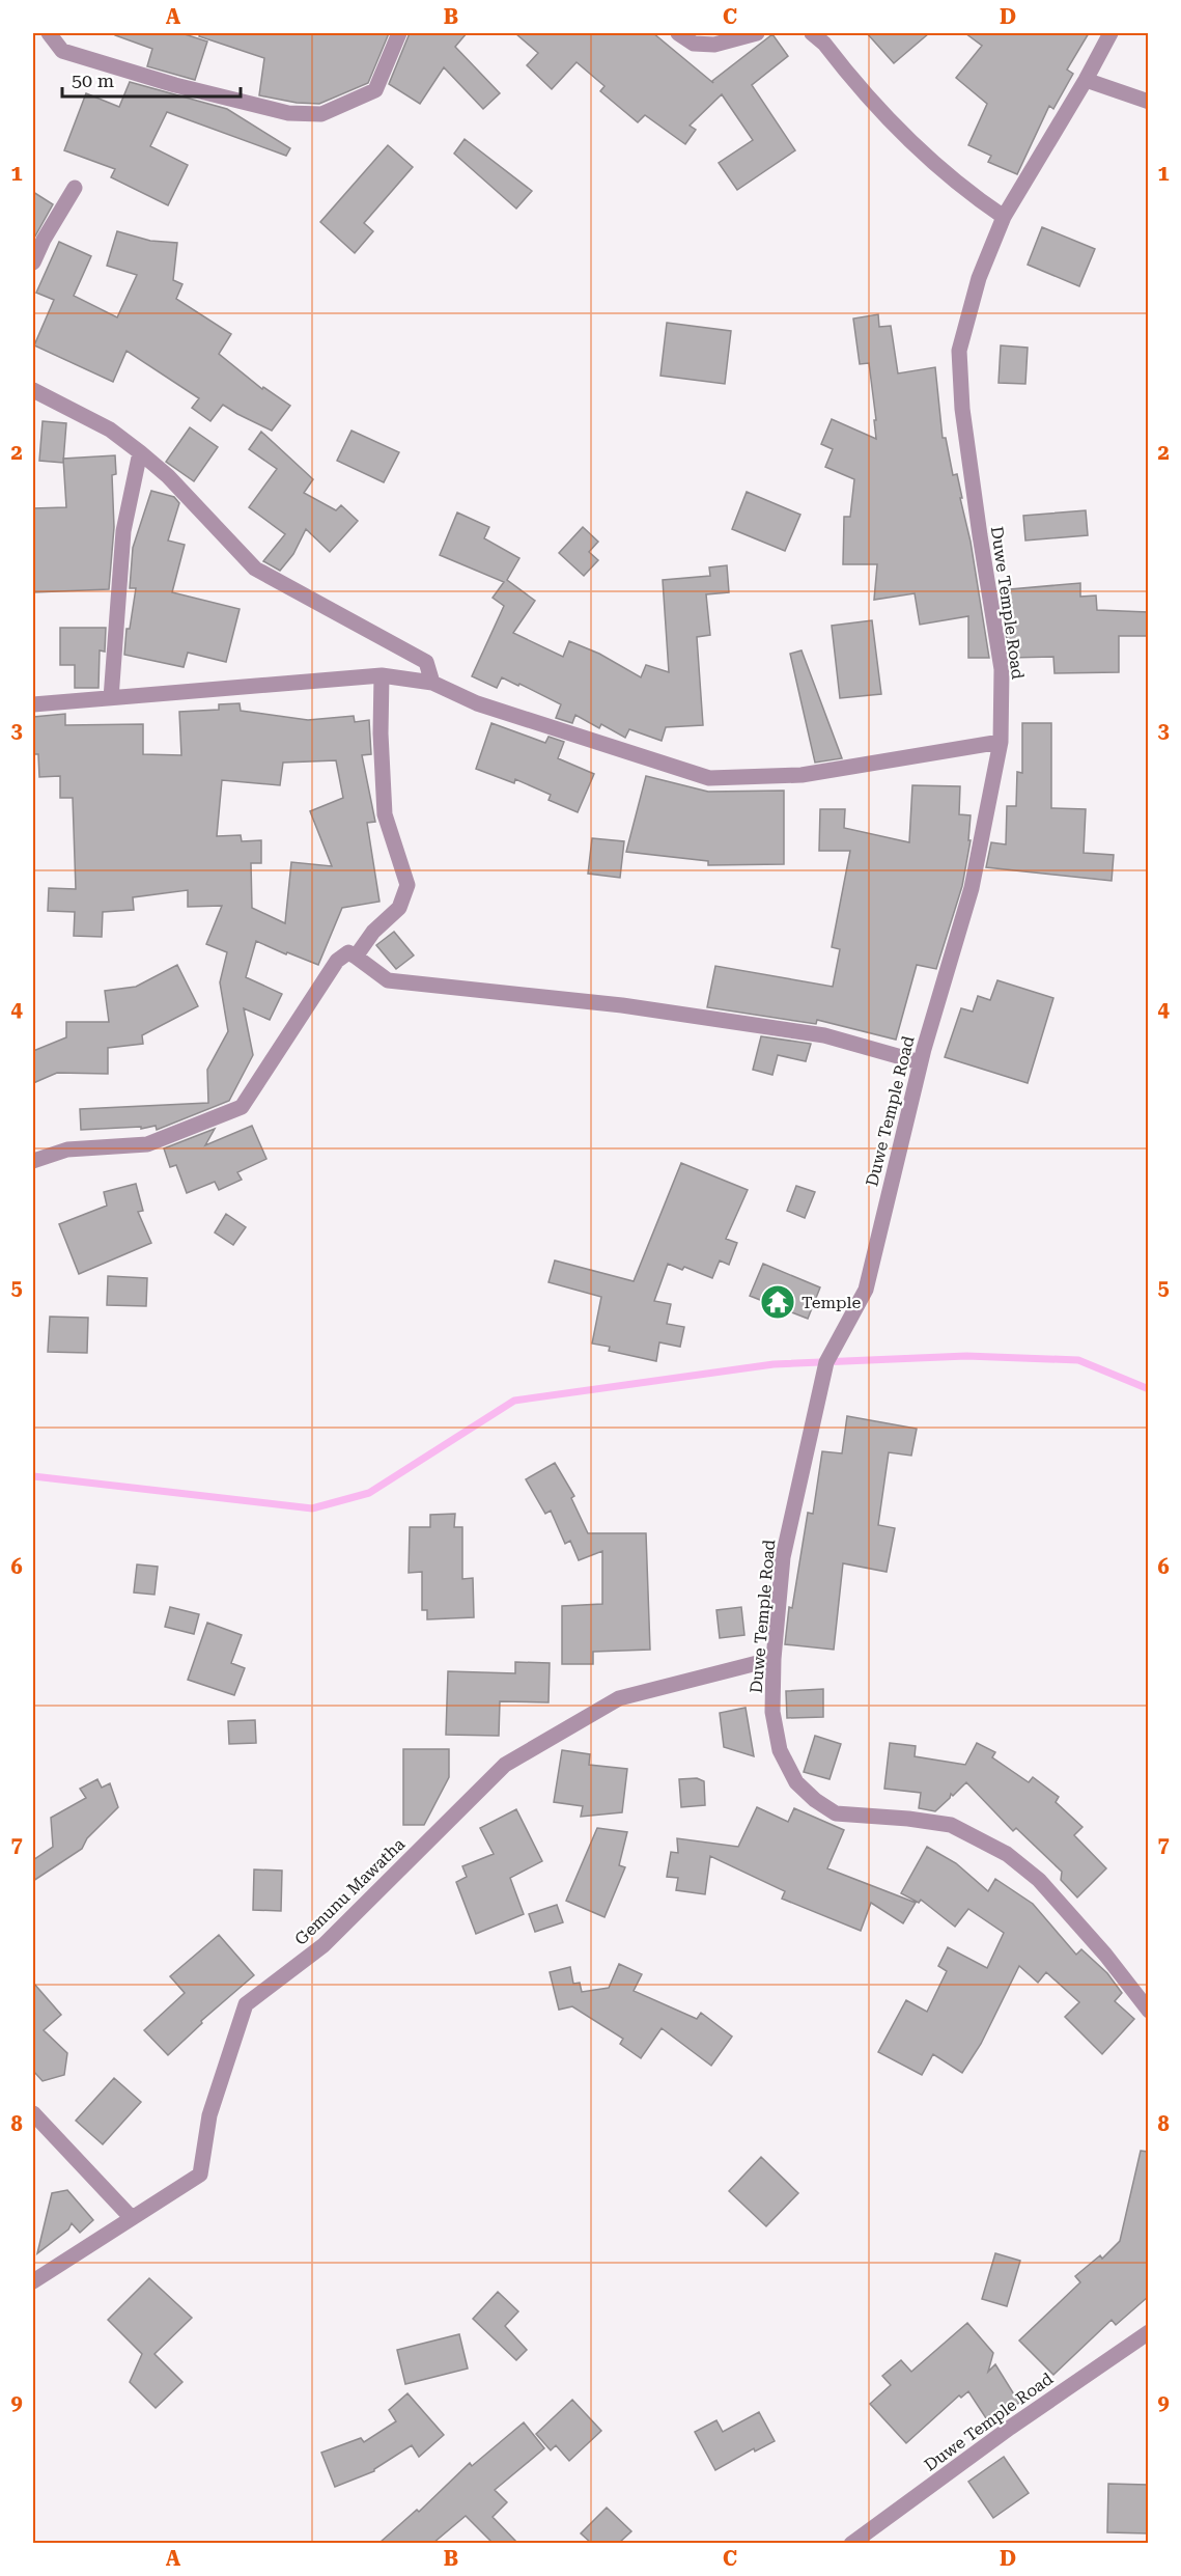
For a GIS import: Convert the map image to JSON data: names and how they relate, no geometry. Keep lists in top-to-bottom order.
{
  "streets": {
    "street": ["Duwe Temple Road", "Gemunu Mawatha"]
  },
  "crossings": [
    ["Duwe Temple Road", "Gemunu Mawatha"]
  ],
  "places": {
    "temple": ["Temple"]
  },
  "scale_bar": "50 m",
  "grid": {
    "columns": [
      "A",
      "B",
      "C",
      "D"
    ],
    "rows": [
      "1",
      "2",
      "3",
      "4",
      "5",
      "6",
      "7",
      "8",
      "9"
    ]
  }
}
